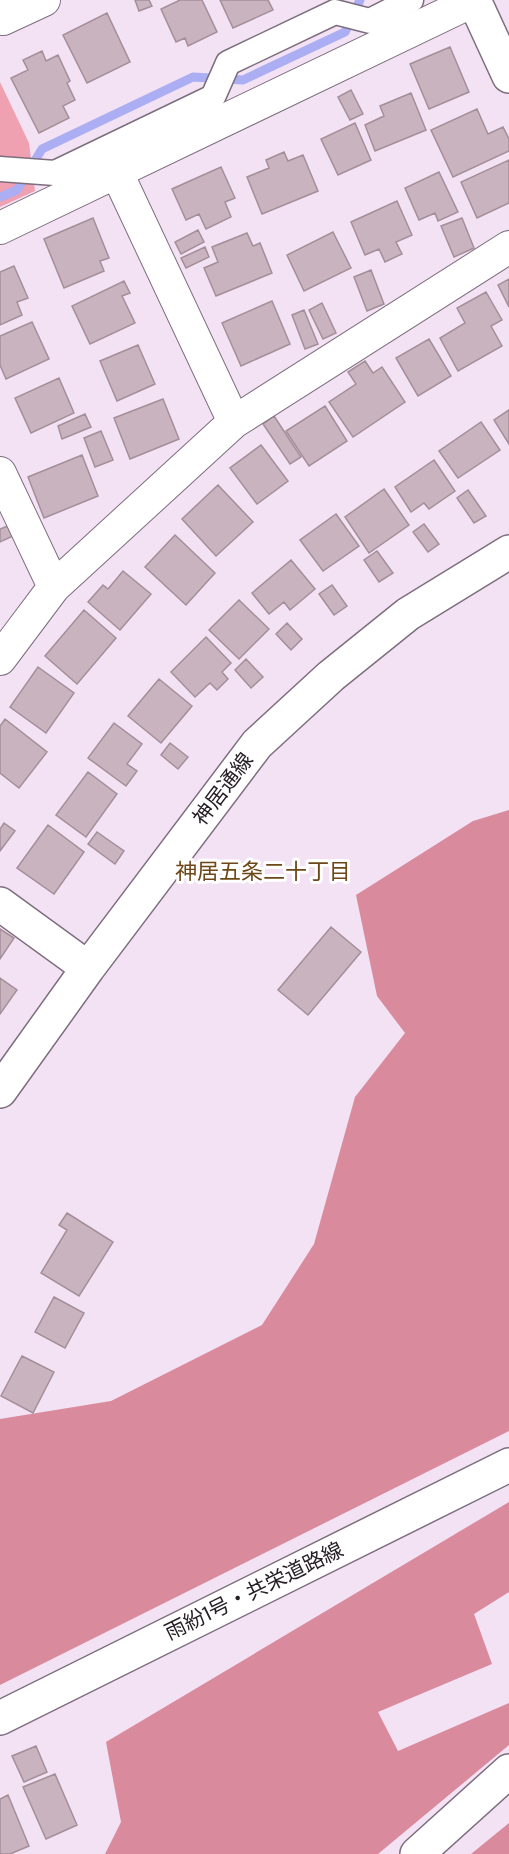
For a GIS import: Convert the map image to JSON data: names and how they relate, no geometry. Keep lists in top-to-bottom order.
{
  "streets": {
    "street": ["神居通線", "雨紛1号・共栄道路線"]
  },
  "districts": ["神居五条二十丁目"]
}
